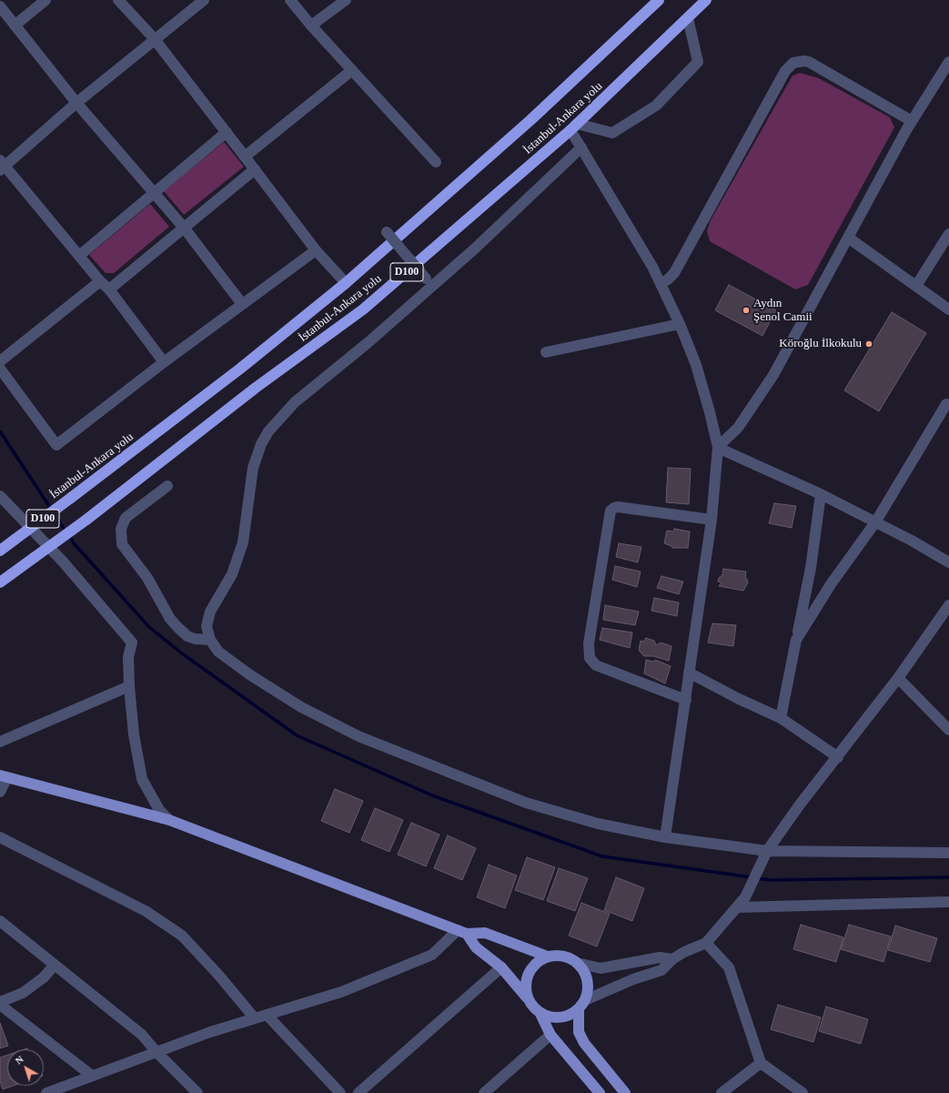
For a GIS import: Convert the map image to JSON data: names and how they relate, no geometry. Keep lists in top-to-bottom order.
{
  "streets": {
    "highway": ["İstanbul-Ankara yolu", "D100"]
  },
  "places": ["Aydın Şenol Camii", "Köroğlu İlkokulu"],
  "north": "top left"
}
